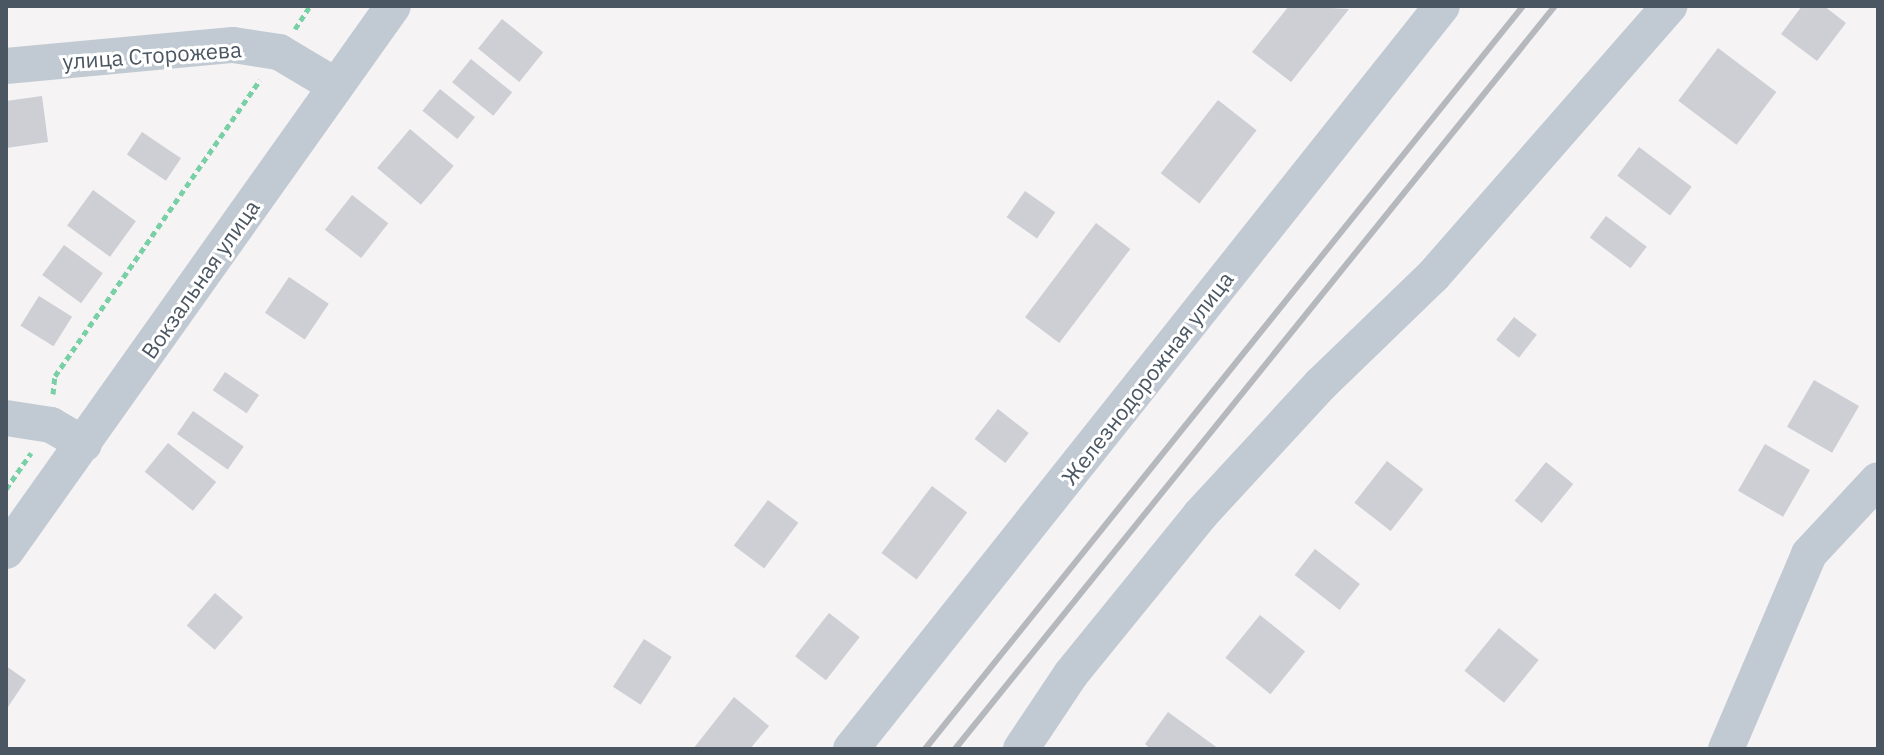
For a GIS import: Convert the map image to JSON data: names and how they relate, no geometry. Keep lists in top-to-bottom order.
{
  "streets": {
    "street": ["улица Сторожева", "Вокзальная улица", "Железнодорожная улица"]
  },
  "crossings": [
    ["улица Сторожева", "Вокзальная улица"]
  ]
}
